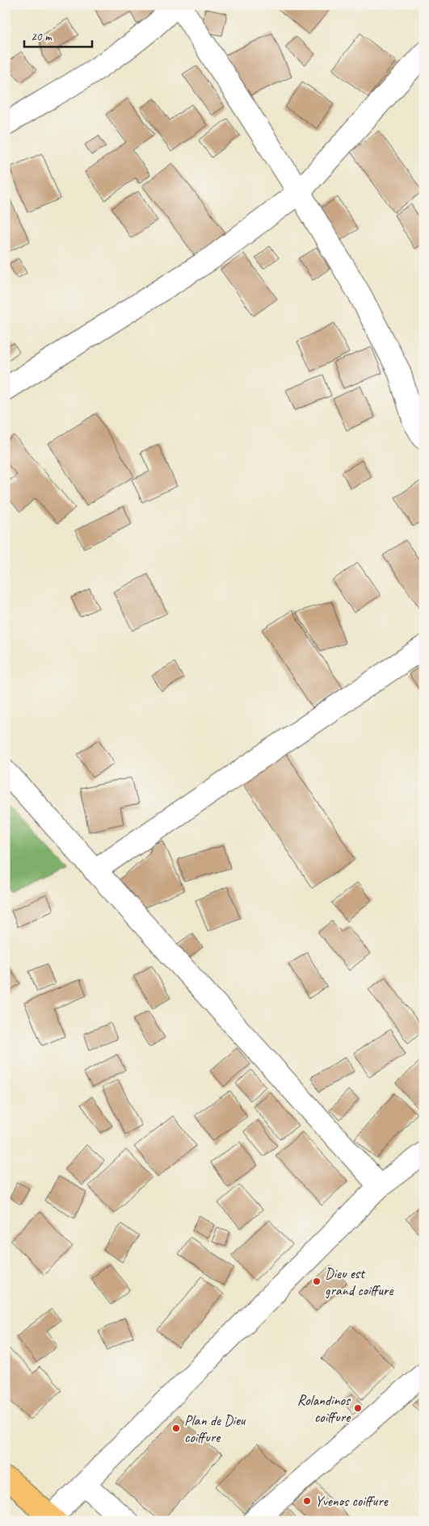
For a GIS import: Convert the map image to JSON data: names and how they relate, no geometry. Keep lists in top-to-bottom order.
{
  "places": [
    "Dieu est grand coiffure",
    "Rolandinos coiffure",
    "Plan de Dieu coiffure",
    "Yvenos coiffure"
  ],
  "scale_bar": "20 m"
}
